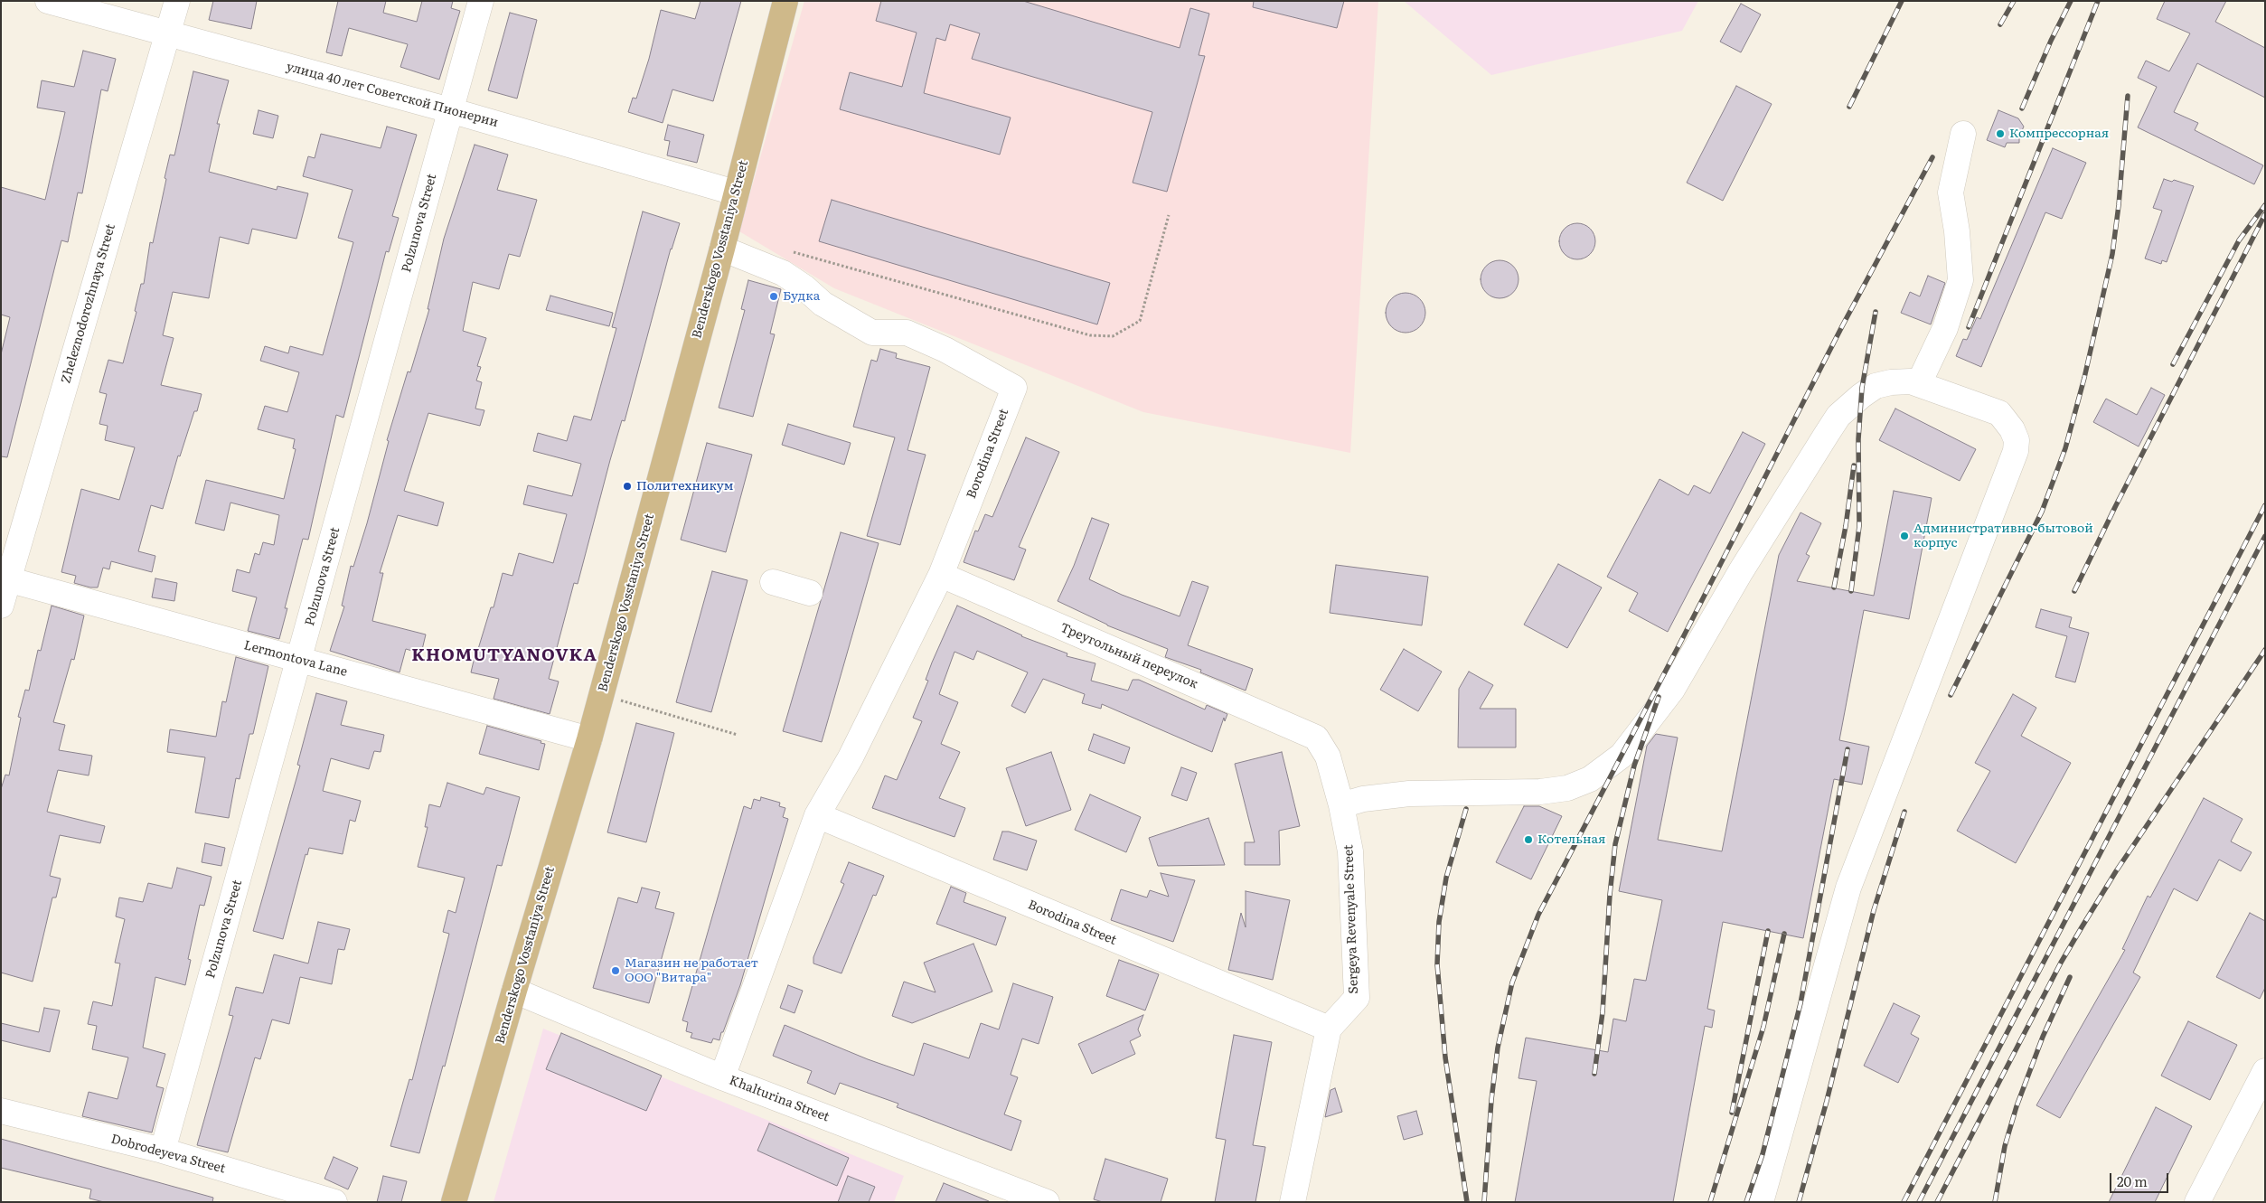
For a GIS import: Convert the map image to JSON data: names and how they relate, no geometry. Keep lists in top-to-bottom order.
{
  "streets": {
    "main road": ["Benderskogo Vosstaniya Street"],
    "street": [
      "улица 40 лет Советской Пионерии",
      "Polzunova Street",
      "Zheleznodorozhnaya Street",
      "Borodina Street",
      "Треугольный переулок",
      "Lermontova Lane",
      "Sergeya Revenyale Street",
      "Khalturina Street",
      "Dobrodeyeva Street"
    ]
  },
  "crossings": [
    ["улица 40 лет Советской Пионерии", "Polzunova Street"],
    ["улица 40 лет Советской Пионерии", "Benderskogo Vosstaniya Street"],
    ["улица 40 лет Советской Пионерии", "Zheleznodorozhnaya Street"],
    ["Polzunova Street", "Lermontova Lane"],
    ["Polzunova Street", "Dobrodeyeva Street"],
    ["Benderskogo Vosstaniya Street", "Borodina Street"],
    ["Benderskogo Vosstaniya Street", "Lermontova Lane"],
    ["Benderskogo Vosstaniya Street", "Khalturina Street"],
    ["Zheleznodorozhnaya Street", "Lermontova Lane"],
    ["Borodina Street", "Треугольный переулок"],
    ["Borodina Street", "Sergeya Revenyale Street"],
    ["Borodina Street", "Khalturina Street"],
    ["Треугольный переулок", "Sergeya Revenyale Street"]
  ],
  "districts": ["KHOMUTYANOVKA"],
  "places": [
    "Компрессорная",
    "Будка",
    "Политехникум",
    "Административно-бытовой корпус",
    "Котельная",
    "Магазин не работает ООО \"Витара\""
  ],
  "scale_bar": "20 m"
}
